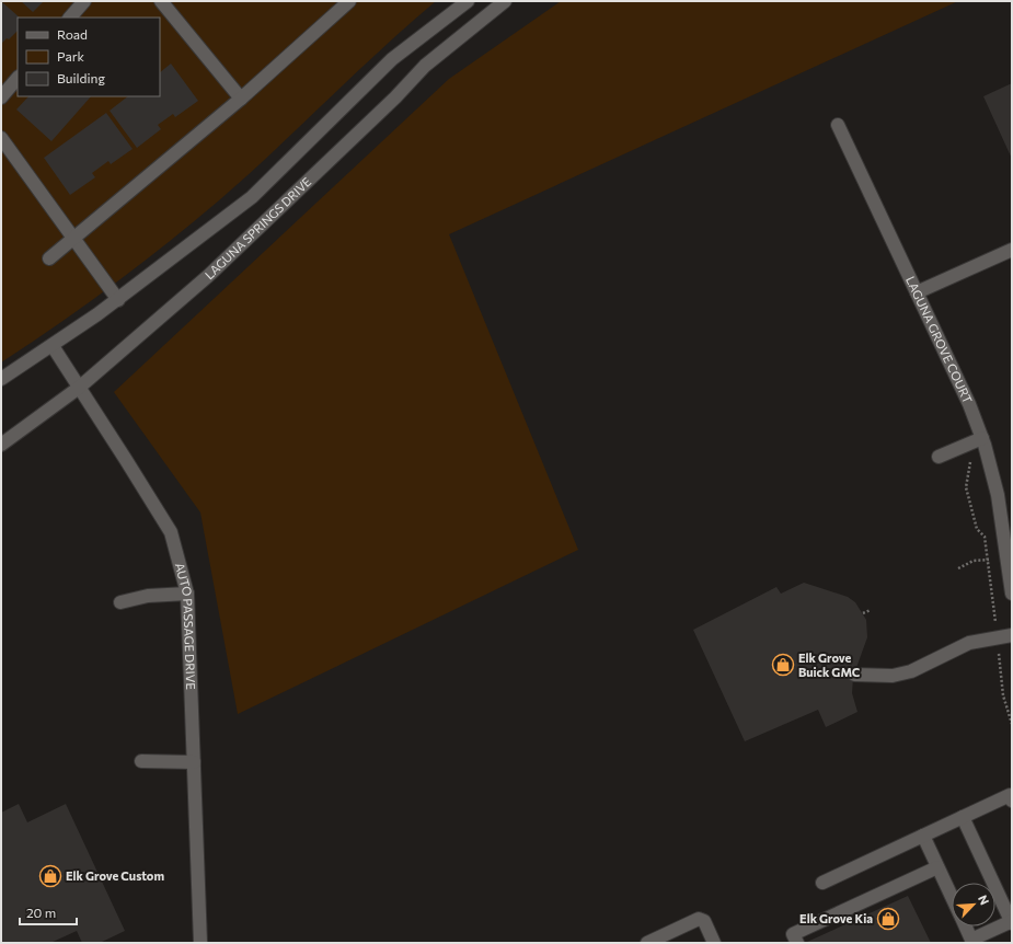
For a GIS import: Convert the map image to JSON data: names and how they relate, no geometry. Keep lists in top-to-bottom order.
{
  "streets": {
    "street": ["LAGUNA SPRINGS DRIVE", "LAGUNA GROVE COURT", "AUTO PASSAGE DRIVE"]
  },
  "crossings": [
    ["LAGUNA SPRINGS DRIVE", "AUTO PASSAGE DRIVE"]
  ],
  "places": {
    "shop": ["Elk Grove Buick GMC", "Elk Grove Custom", "Elk Grove Kia"]
  },
  "legend": ["Road", "Park", "Building"],
  "scale_bar": "20 m",
  "north": "top right"
}
